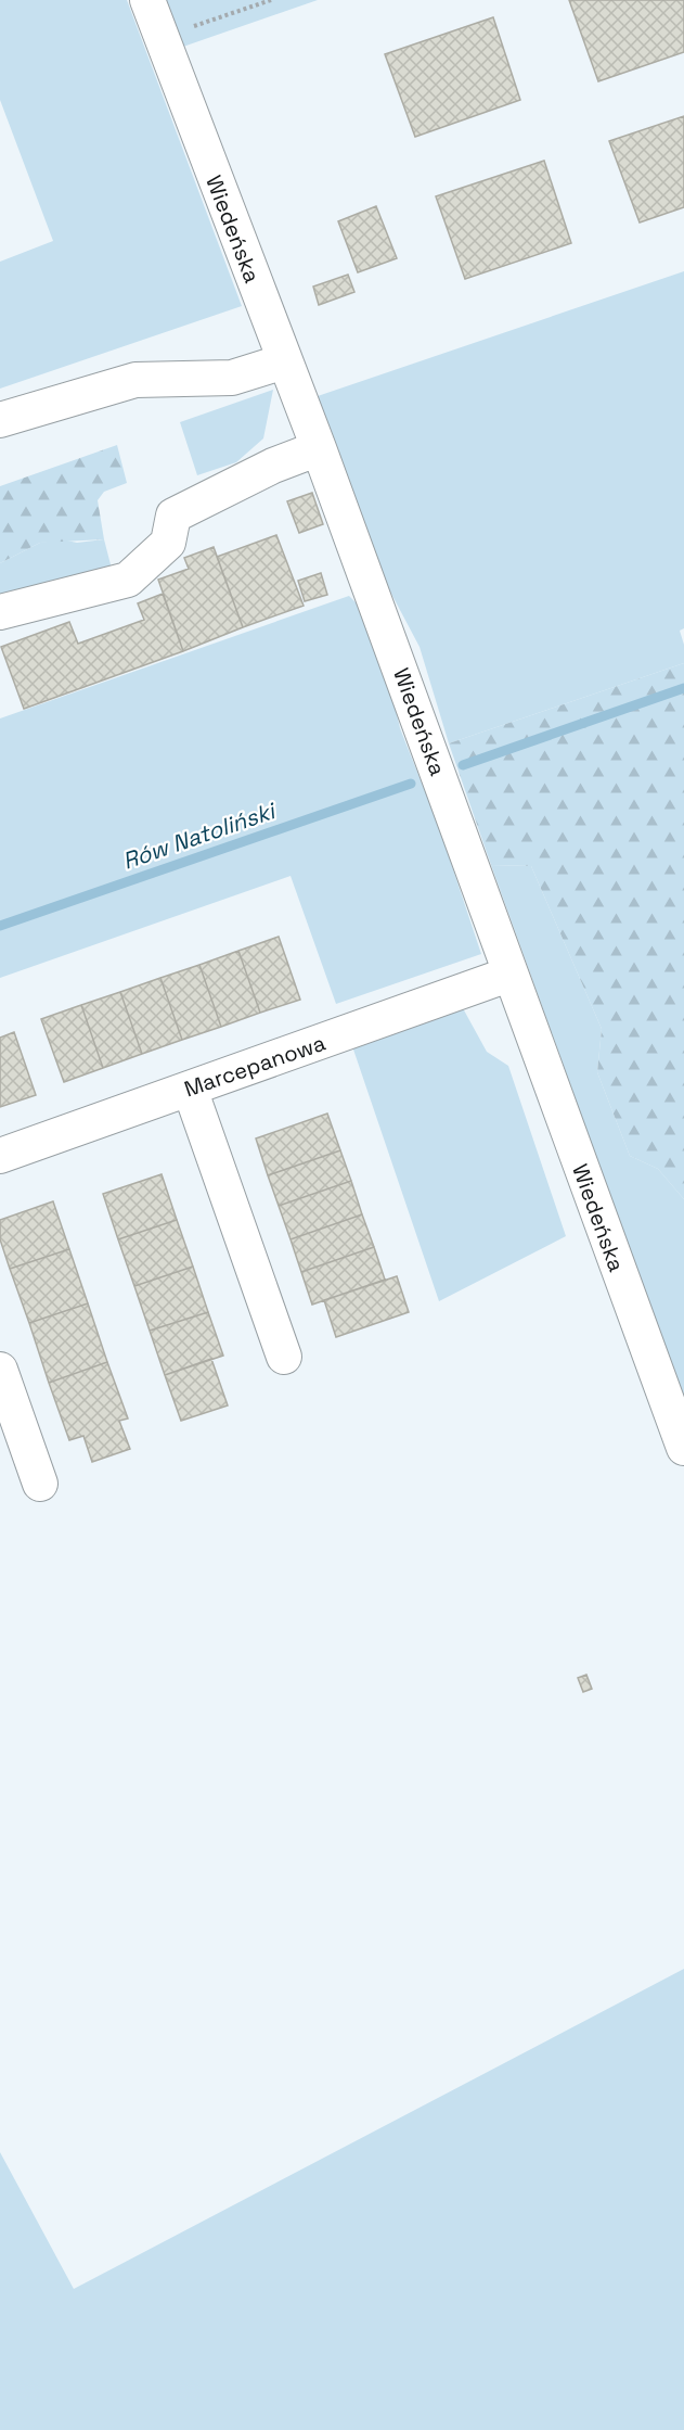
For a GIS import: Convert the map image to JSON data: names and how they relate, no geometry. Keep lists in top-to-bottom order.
{
  "streets": {
    "street": ["Wiedeńska", "Marcepanowa"]
  },
  "crossings": [
    ["Wiedeńska", "Marcepanowa"]
  ],
  "water": ["Rów Natoliński"]
}
